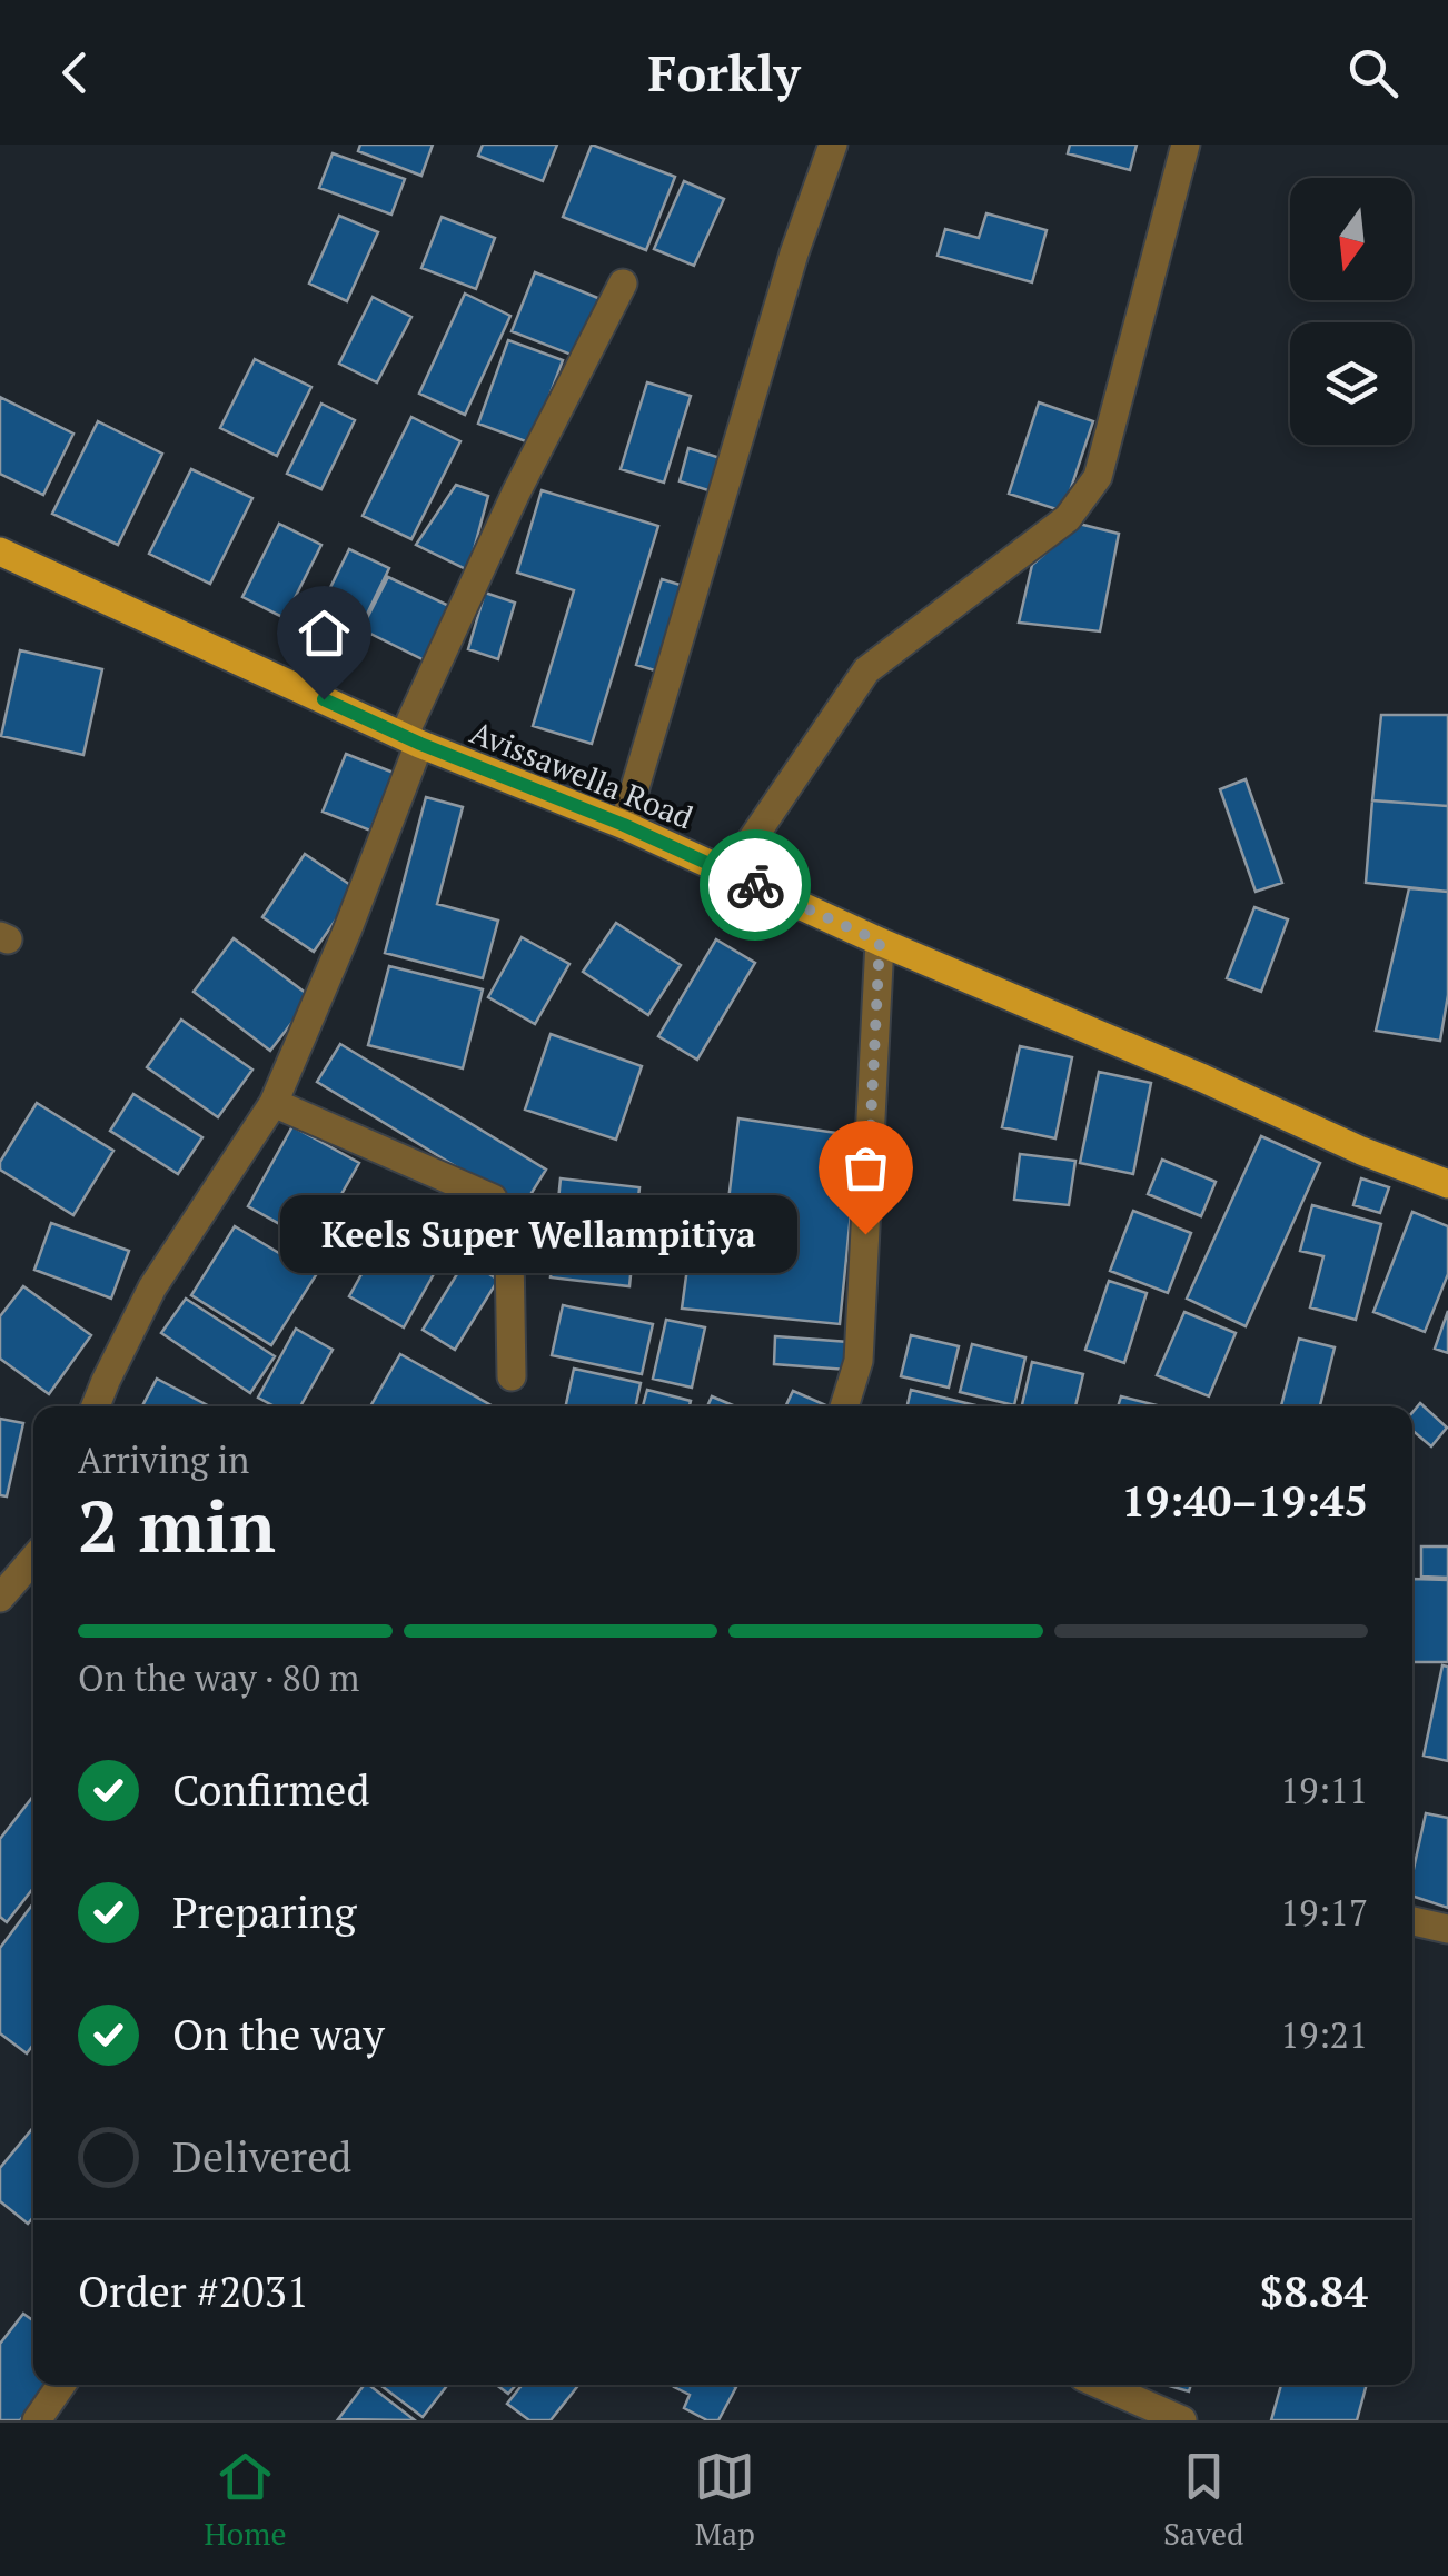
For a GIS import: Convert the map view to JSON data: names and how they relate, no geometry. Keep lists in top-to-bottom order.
{
  "streets": {
    "main road": ["Avissawella Road"]
  },
  "places": ["Keels Super Wellampitiya"],
  "north": "bottom",
  "page": {
    "header": "Forkly",
    "bubble": "Keels Super Wellampitiya",
    "heading": ["2 min", "Arriving in", "19:40–19:45"],
    "panel": ["Order #2031", "$8.84"],
    "bar": "On the way · 80 m",
    "list": [
      ["Confirmed", "19:11"],
      ["Preparing", "19:17"],
      ["On the way", "19:21"],
      "Delivered"
    ],
    "tabs": ["Home", "Map", "Saved"]
  }
}
